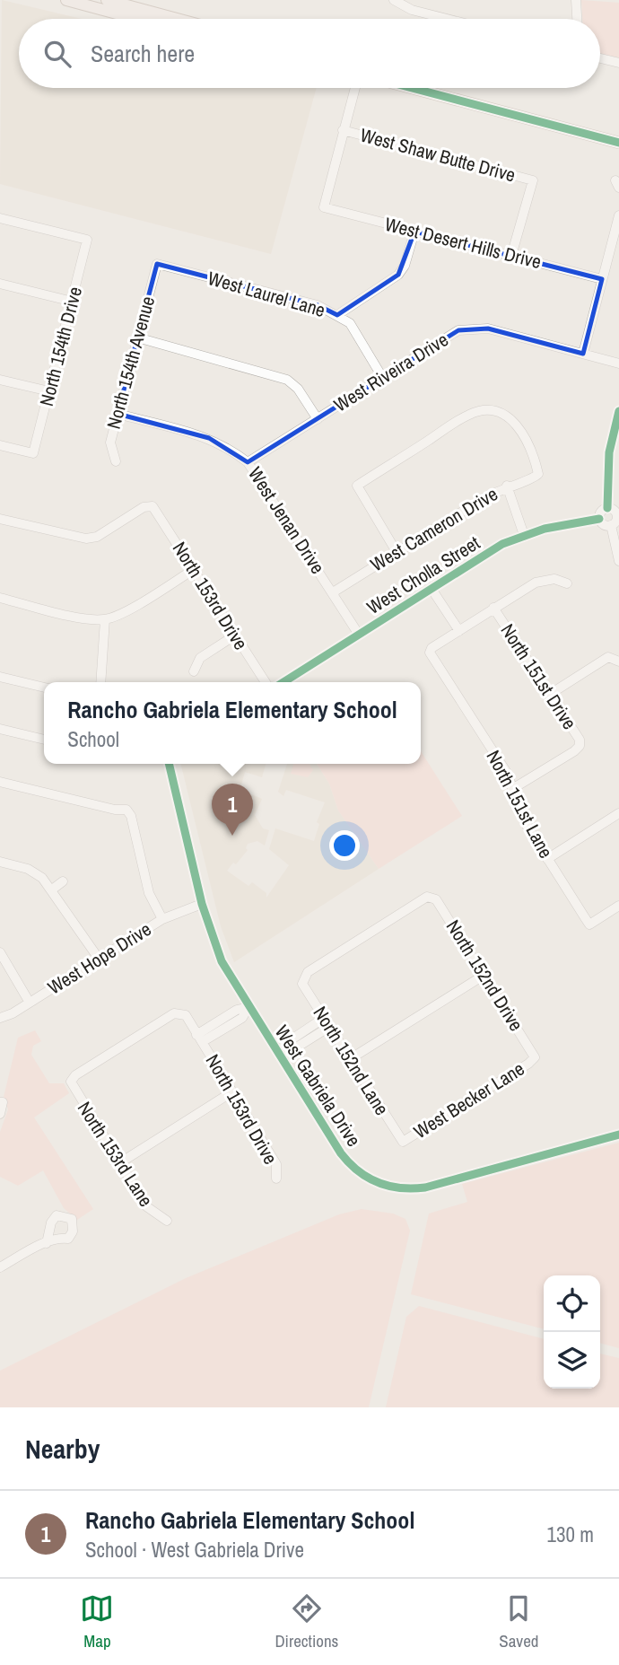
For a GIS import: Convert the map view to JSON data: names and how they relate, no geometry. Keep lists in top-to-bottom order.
{
  "streets": {
    "street": [
      "West Shaw Butte Drive",
      "West Desert Hills Drive",
      "West Laurel Lane",
      "North 154th Drive",
      "North 154th Avenue",
      "West Riveira Drive",
      "West Jenan Drive",
      "West Cameron Drive",
      "West Cholla Street",
      "North 153rd Drive",
      "North 151st Drive",
      "North 151st Lane",
      "West Hope Drive",
      "North 152nd Drive",
      "North 152nd Lane",
      "West Gabriela Drive",
      "West Becker Lane",
      "North 153rd Lane"
    ]
  },
  "crossings": [
    ["West Shaw Butte Drive", "West Desert Hills Drive"],
    ["West Laurel Lane", "North 154th Avenue"],
    ["West Laurel Lane", "West Riveira Drive"],
    ["North 154th Avenue", "West Jenan Drive"],
    ["West Riveira Drive", "West Jenan Drive"],
    ["West Jenan Drive", "West Cameron Drive"],
    ["West Jenan Drive", "West Cholla Street"],
    ["North 153rd Drive", "North 153rd Lane"],
    ["North 151st Drive", "North 151st Lane"],
    ["West Hope Drive", "West Gabriela Drive"],
    ["North 152nd Drive", "North 152nd Lane"],
    ["North 152nd Drive", "West Becker Lane"],
    ["North 152nd Lane", "West Becker Lane"]
  ],
  "page": {
    "search": "Search here",
    "popup": ["Rancho Gabriela Elementary School", "School"],
    "pins": "1",
    "heading": "Nearby",
    "list": [
      {
        "mark": "1",
        "name": "Rancho Gabriela Elementary School",
        "note": "School · West Gabriela Drive",
        "value": "130 m"
      }
    ],
    "nav": ["Map", "Directions", "Saved"]
  }
}
